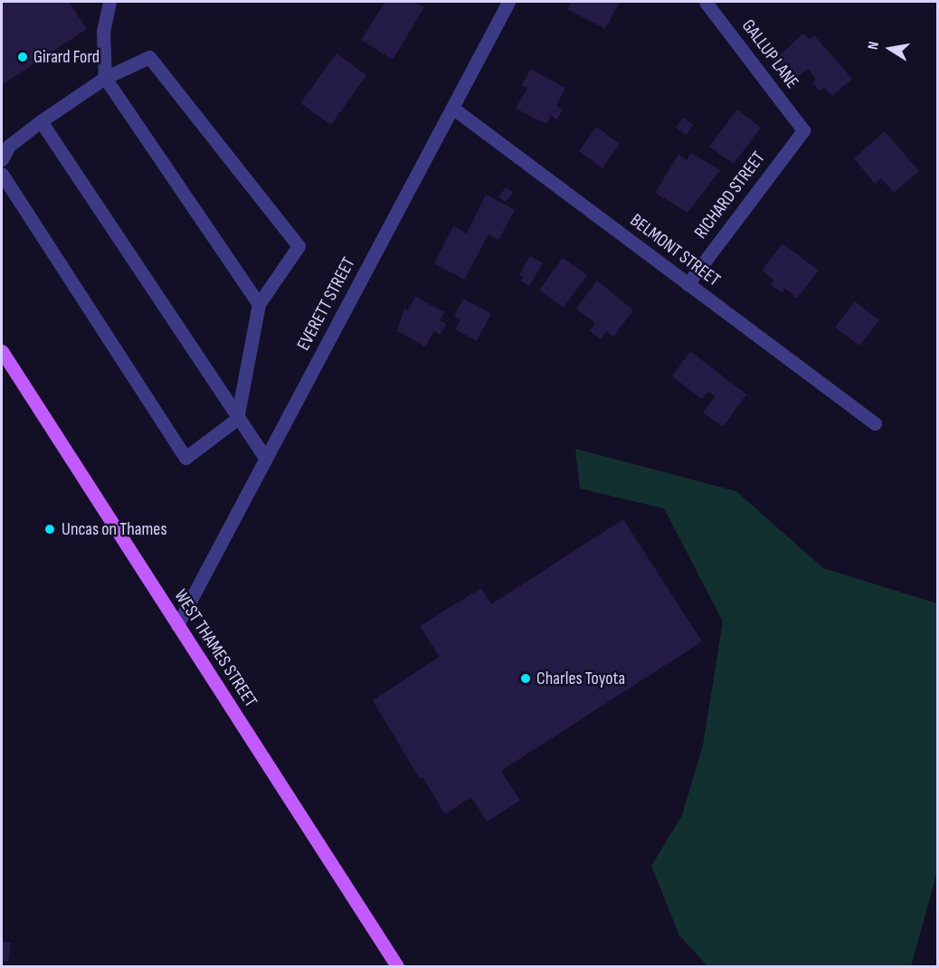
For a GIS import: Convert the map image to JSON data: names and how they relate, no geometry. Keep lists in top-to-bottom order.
{
  "streets": {
    "main road": ["WEST THAMES STREET"],
    "street": [
      "GALLUP LANE",
      "RICHARD STREET",
      "BELMONT STREET",
      "EVERETT STREET"
    ]
  },
  "crossings": [
    ["GALLUP LANE", "RICHARD STREET"],
    ["RICHARD STREET", "BELMONT STREET"],
    ["BELMONT STREET", "EVERETT STREET"],
    ["EVERETT STREET", "WEST THAMES STREET"]
  ],
  "places": ["Girard Ford", "Uncas on Thames", "Charles Toyota"],
  "north": "left"
}
